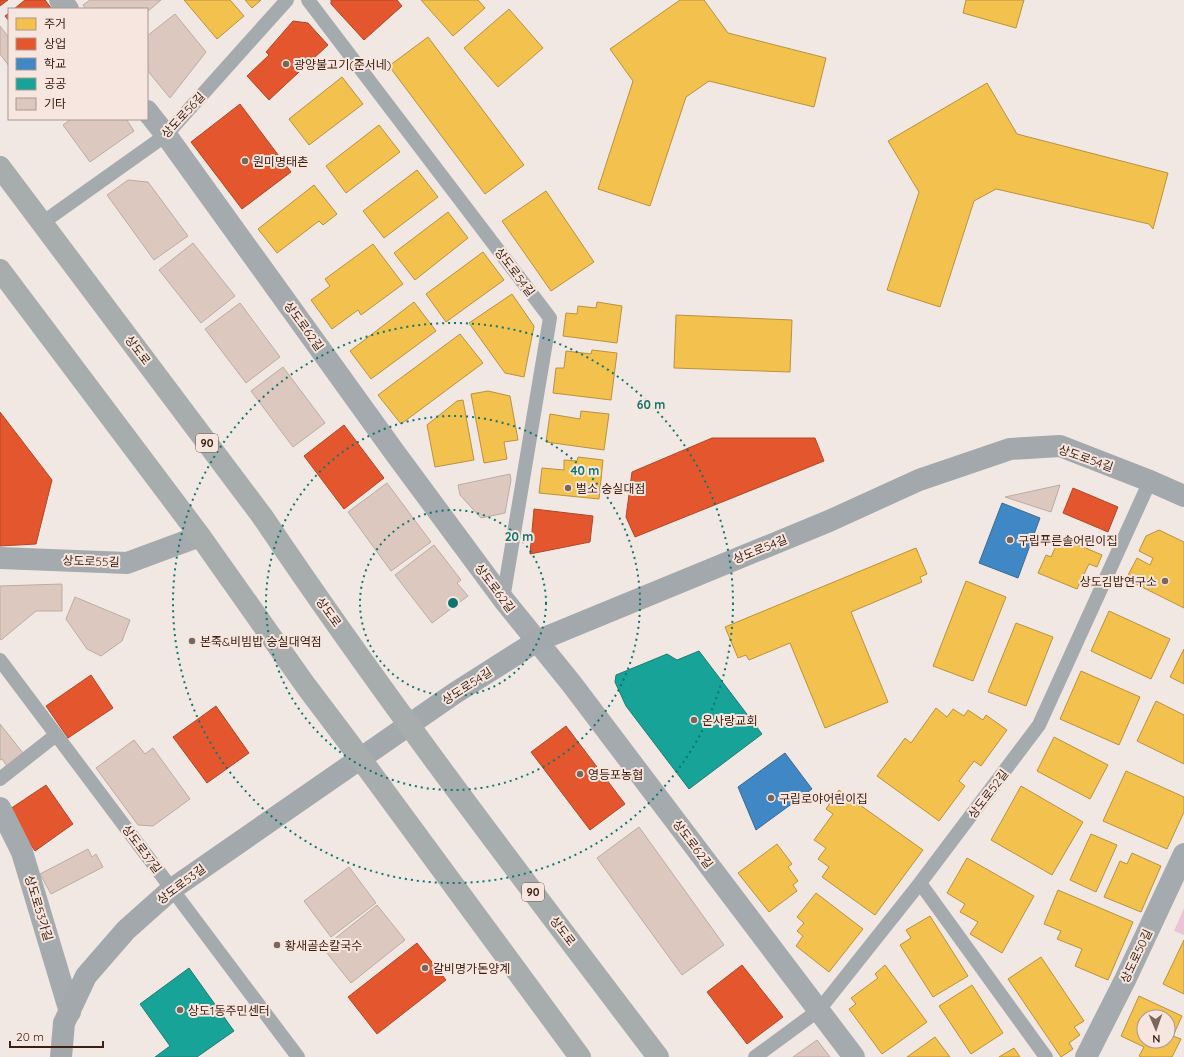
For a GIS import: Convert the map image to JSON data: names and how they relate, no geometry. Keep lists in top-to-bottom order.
{
  "streets": {
    "main road": ["상도로", "90"],
    "street": [
      "상도로54길",
      "상도로62길",
      "상도로55길",
      "상도로53길",
      "상도로53가길",
      "상도로50길"
    ],
    "lane": ["상도로56길", "상도로52길", "상도로37길"]
  },
  "crossings": [
    ["상도로56길", "상도로62길"],
    ["상도로56길", "상도로"],
    ["상도로54길", "상도로62길"],
    ["상도로54길", "상도로"],
    ["상도로54길", "상도로52길"],
    ["상도로54길", "상도로53길"],
    ["상도로62길", "상도로52길"],
    ["상도로37길", "상도로53길"],
    ["상도로53길", "상도로53가길"]
  ],
  "places": [
    "광양불고기(준서네)",
    "원미명태촌",
    "벌소 숭실대점",
    "구립푸른솔어린이집",
    "상도김밥연구소",
    "본죽&비빔밥 숭실대역점",
    "온사랑교회",
    "영등포농협",
    "구립로야어린이집",
    "황새골손칼국수",
    "갈비명가돈양계",
    "상도1동주민센터"
  ],
  "legend": [
    "주거",
    "상업",
    "학교",
    "공공",
    "기타"
  ],
  "scale_bar": "20 m",
  "north": "bottom",
  "rings": ["60 m", "40 m", "20 m"]
}
